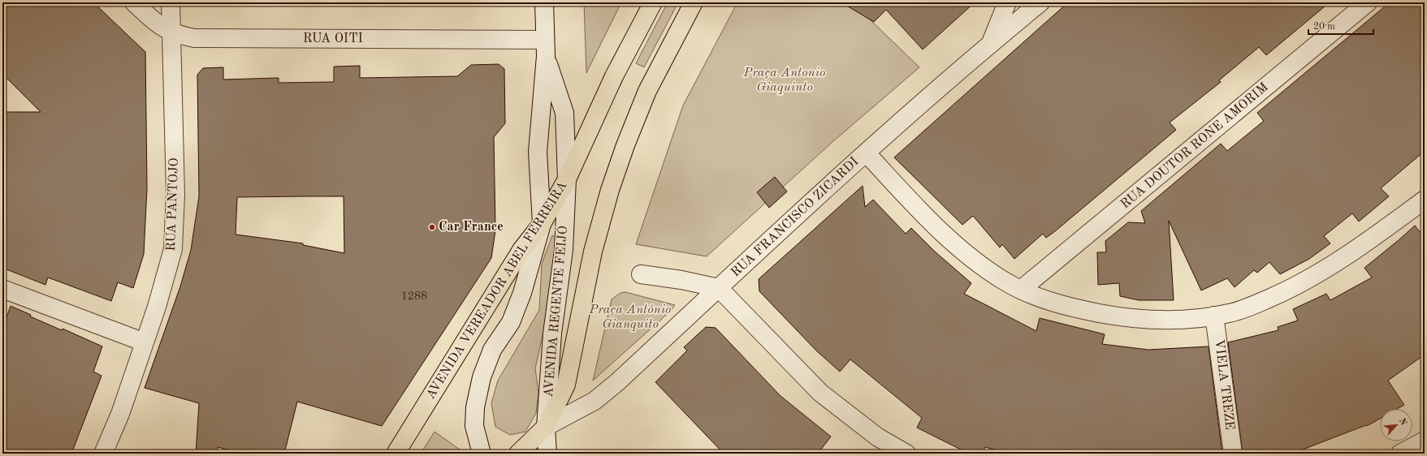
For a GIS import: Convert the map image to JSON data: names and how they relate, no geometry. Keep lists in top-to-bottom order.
{
  "streets": {
    "main road": ["AVENIDA VEREADOR ABEL FERREIRA"],
    "street": [
      "RUA OITI",
      "RUA DOUTOR RONE AMORIM",
      "RUA PANTOJO",
      "RUA FRANCISCO ZICARDI",
      "AVENIDA REGENTE FEIJÓ",
      "VIELA TREZE"
    ]
  },
  "crossings": [
    ["RUA OITI", "RUA PANTOJO"],
    ["RUA OITI", "AVENIDA REGENTE FEIJÓ"],
    ["RUA FRANCISCO ZICARDI", "AVENIDA REGENTE FEIJÓ"],
    ["AVENIDA VEREADOR ABEL FERREIRA", "AVENIDA REGENTE FEIJÓ"]
  ],
  "parks": ["Praça Antonio Giaquinto", "Praça Antônio Gianquito"],
  "places": ["Car France"],
  "house_numbers": ["1288"],
  "scale_bar": "20 m",
  "north": "top right"
}
